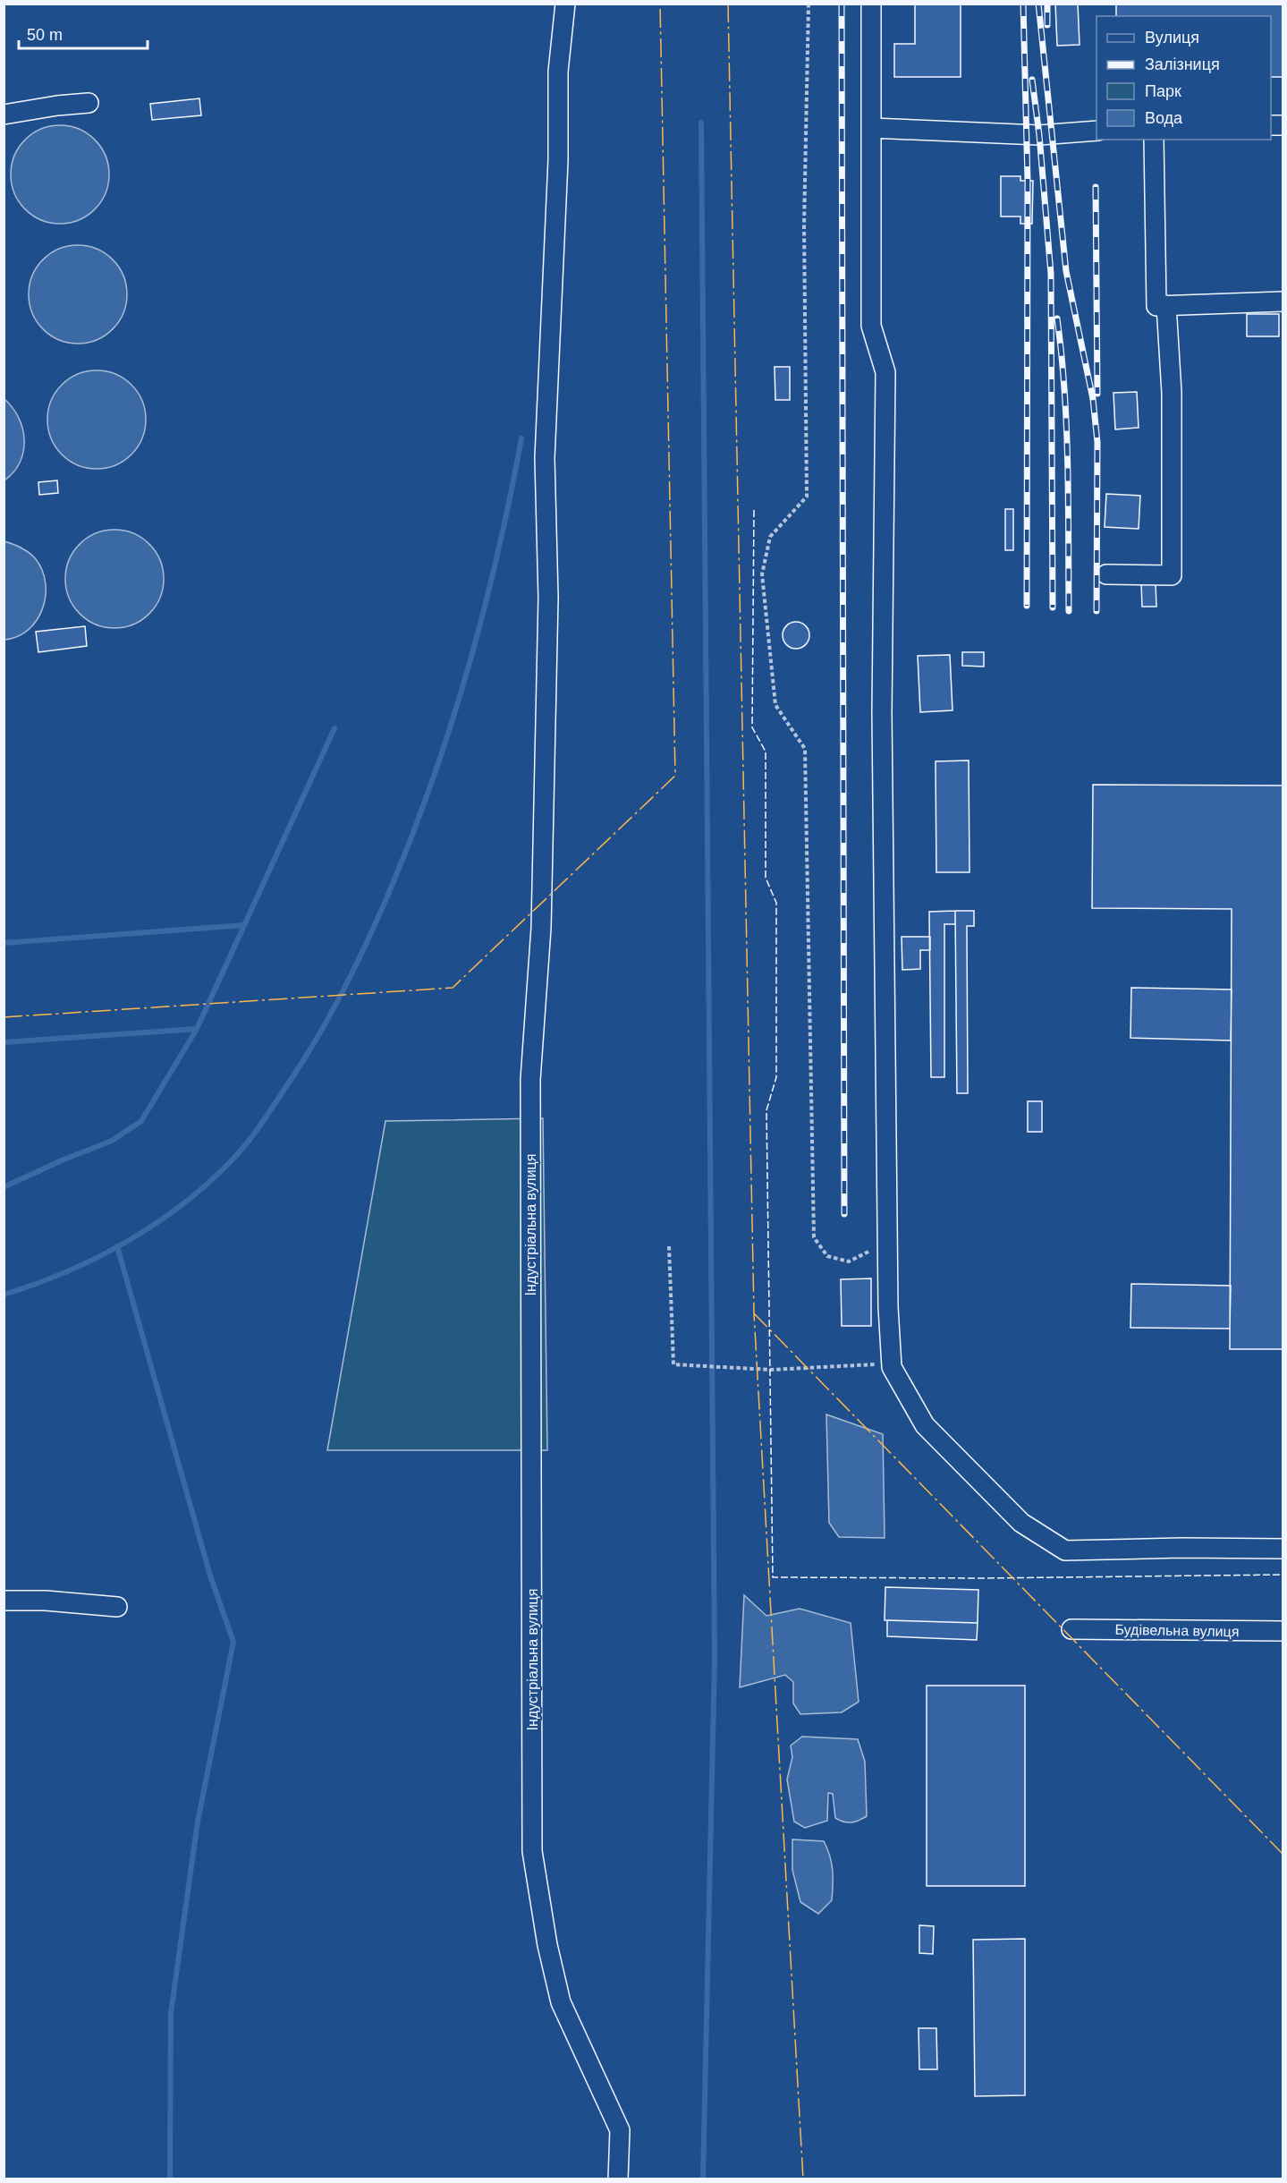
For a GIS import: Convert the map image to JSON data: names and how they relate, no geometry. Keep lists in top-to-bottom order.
{
  "streets": {
    "street": ["Індустріальна вулиця", "Будівельна вулиця"]
  },
  "legend": [
    "Вулиця",
    "Залізниця",
    "Парк",
    "Вода"
  ],
  "scale_bar": "50 m"
}
